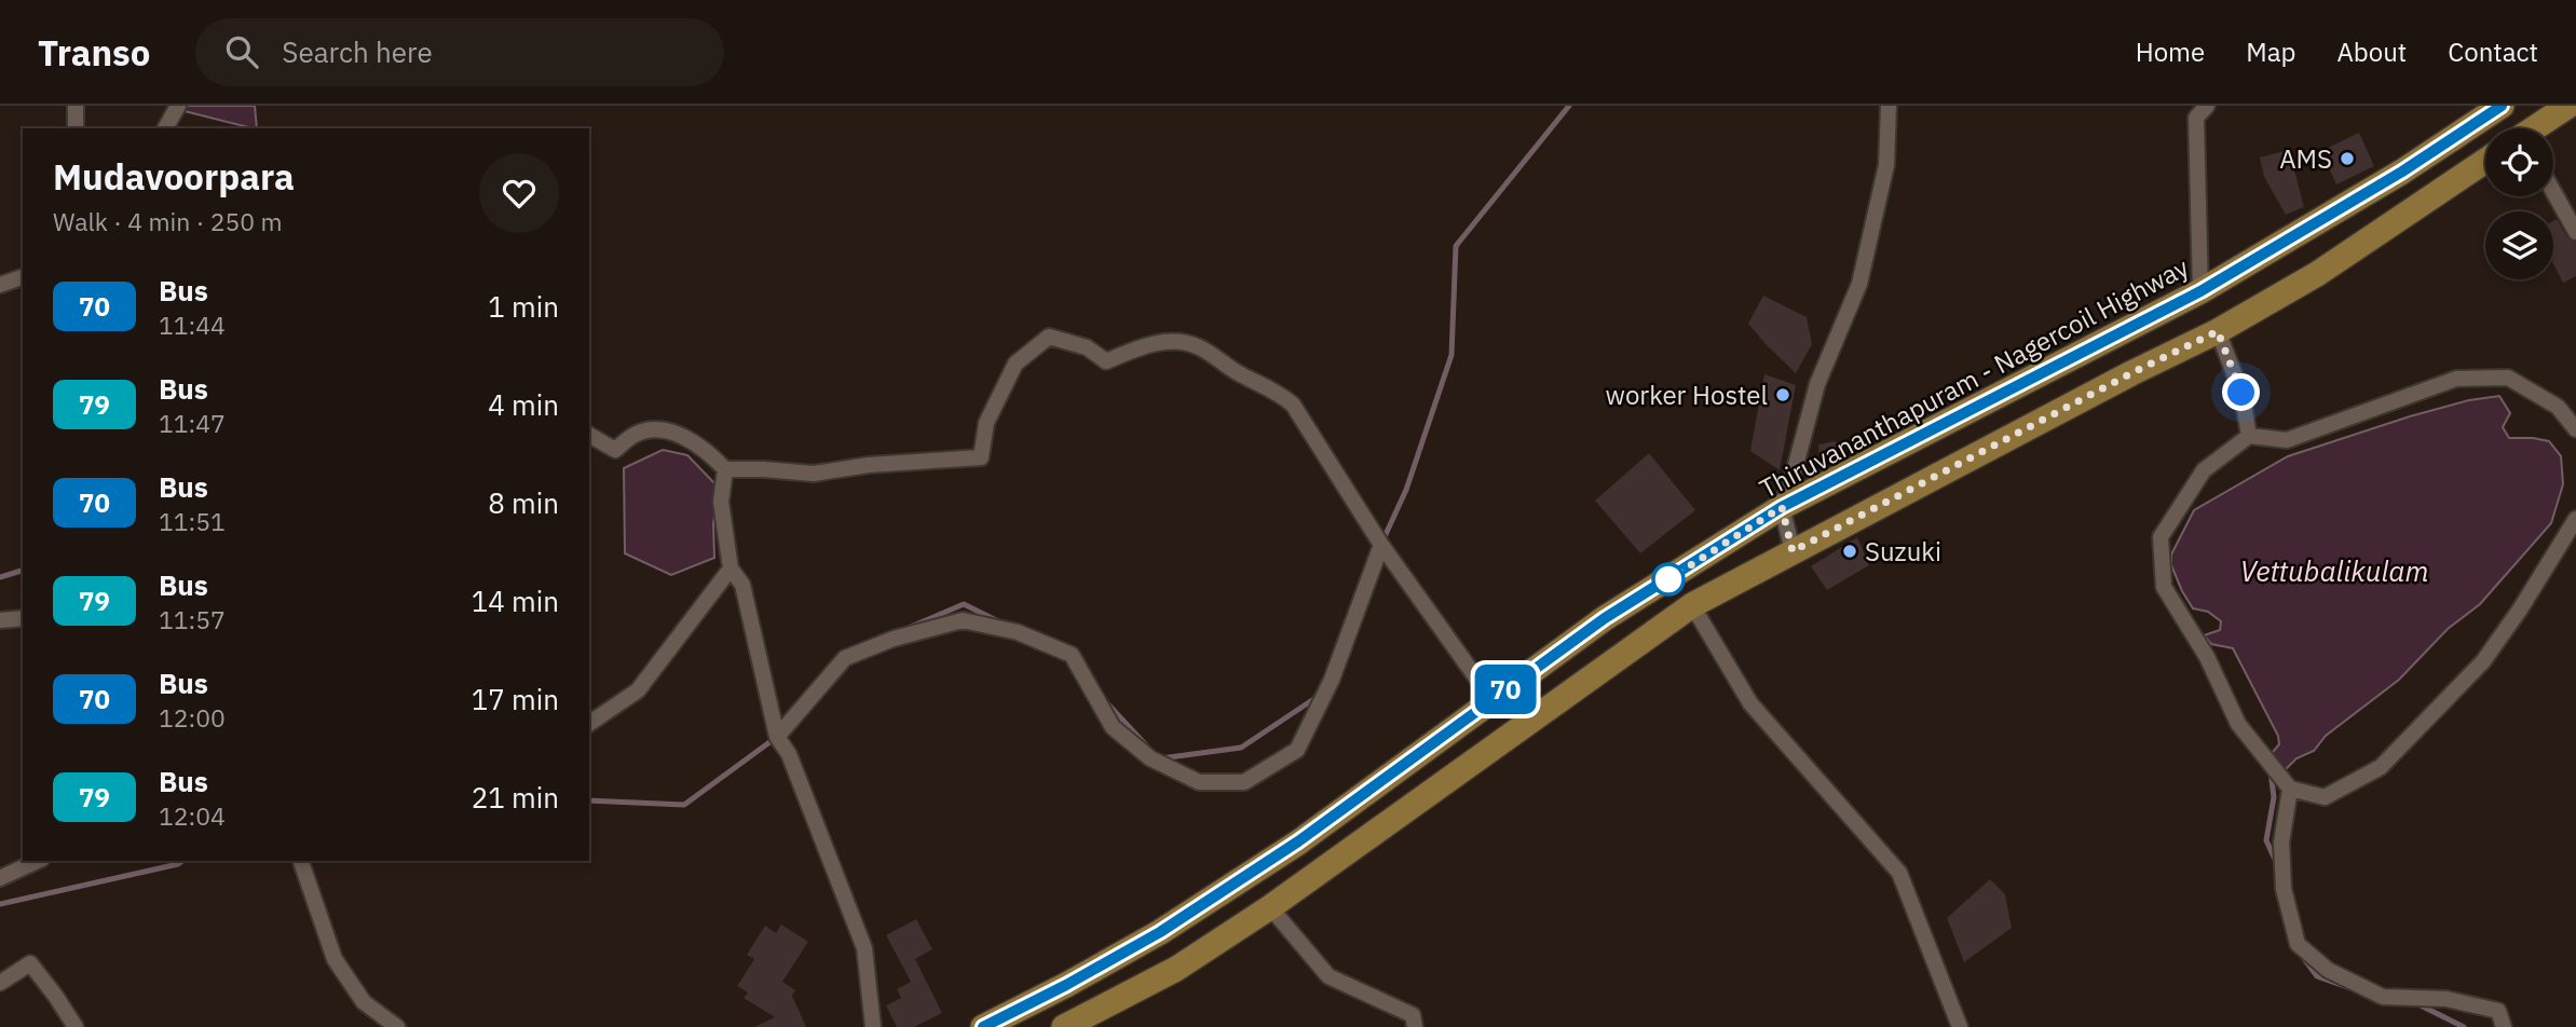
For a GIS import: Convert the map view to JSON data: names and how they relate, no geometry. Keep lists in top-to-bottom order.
{
  "streets": {
    "main road": ["Thiruvananthapuram - Nagercoil Highway"]
  },
  "water": ["Vettubalikulam"],
  "places": ["AMS", "worker Hostel", "Suzuki"],
  "lines": ["bus line 70"],
  "page": {
    "header": "Transo",
    "search": "Search here",
    "nav": [
      "Home",
      "Map",
      "About",
      "Contact"
    ],
    "on_map": "70",
    "heading": ["Mudavoorpara", "Walk · 4 min · 250 m"],
    "list": [
      {
        "mark": "70",
        "name": "Bus",
        "note": "11:44",
        "value": "1 min"
      },
      {
        "mark": "79",
        "name": "Bus",
        "note": "11:47",
        "value": "4 min"
      },
      {
        "mark": "70",
        "name": "Bus",
        "note": "11:51",
        "value": "8 min"
      },
      {
        "mark": "79",
        "name": "Bus",
        "note": "11:57",
        "value": "14 min"
      },
      {
        "mark": "70",
        "name": "Bus",
        "note": "12:00",
        "value": "17 min"
      },
      {
        "mark": "79",
        "name": "Bus",
        "note": "12:04",
        "value": "21 min"
      }
    ]
  }
}
